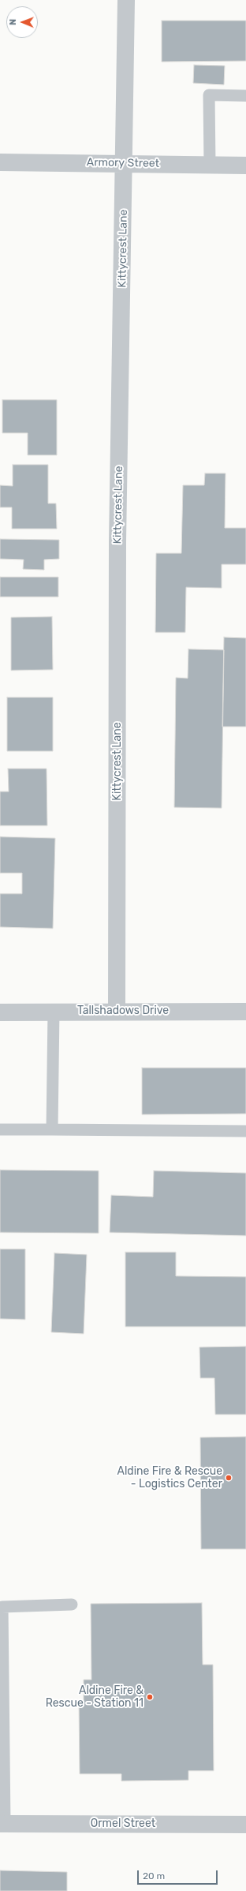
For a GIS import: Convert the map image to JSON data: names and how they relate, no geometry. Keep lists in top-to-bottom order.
{
  "streets": {
    "street": [
      "Armory Street",
      "Kittycrest Lane",
      "Tallshadows Drive",
      "Ormel Street"
    ]
  },
  "crossings": [
    ["Armory Street", "Kittycrest Lane"],
    ["Kittycrest Lane", "Tallshadows Drive"]
  ],
  "places": ["Aldine Fire & Rescue - Logistics Center", "Aldine Fire & Rescue - Station 11"],
  "scale_bar": "20 m",
  "north": "left"
}
